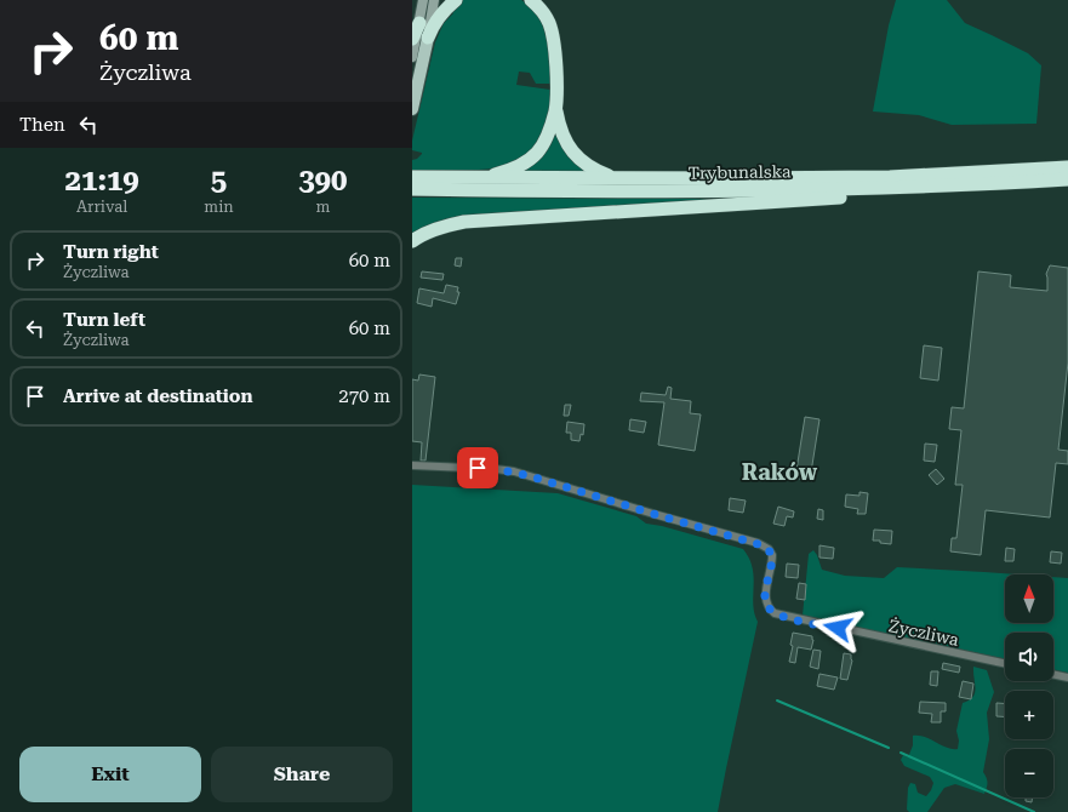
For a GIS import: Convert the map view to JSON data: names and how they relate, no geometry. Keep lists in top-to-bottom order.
{
  "streets": {
    "highway": ["Trybunalska"],
    "street": ["Życzliwa"]
  },
  "districts": ["Raków"],
  "north": "top",
  "page": {
    "turn": ["60 m", "Życzliwa"],
    "then": "Then",
    "eta": [
      "21:19",
      "Arrival",
      "5",
      "min",
      "390",
      "m"
    ],
    "list": [
      {
        "name": "Turn right",
        "note": "Życzliwa",
        "value": "60 m"
      },
      {
        "name": "Turn left",
        "note": "Życzliwa",
        "value": "60 m"
      },
      {
        "name": "Arrive at destination",
        "value": "270 m"
      }
    ],
    "map_buttons": ["+", "−"],
    "buttons": ["Exit", "Share"]
  }
}
